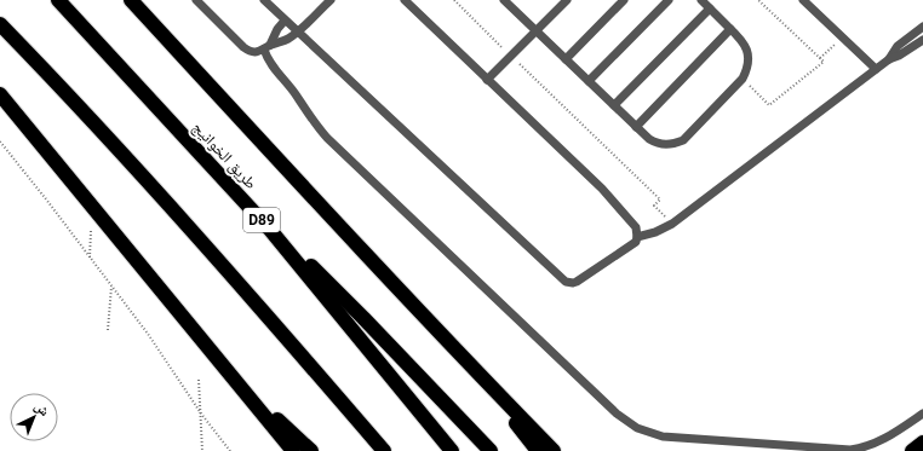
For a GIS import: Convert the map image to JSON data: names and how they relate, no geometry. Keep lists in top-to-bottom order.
{
  "streets": {
    "highway": ["طريق الخوانيج", "D89"]
  },
  "north": "top right"
}
